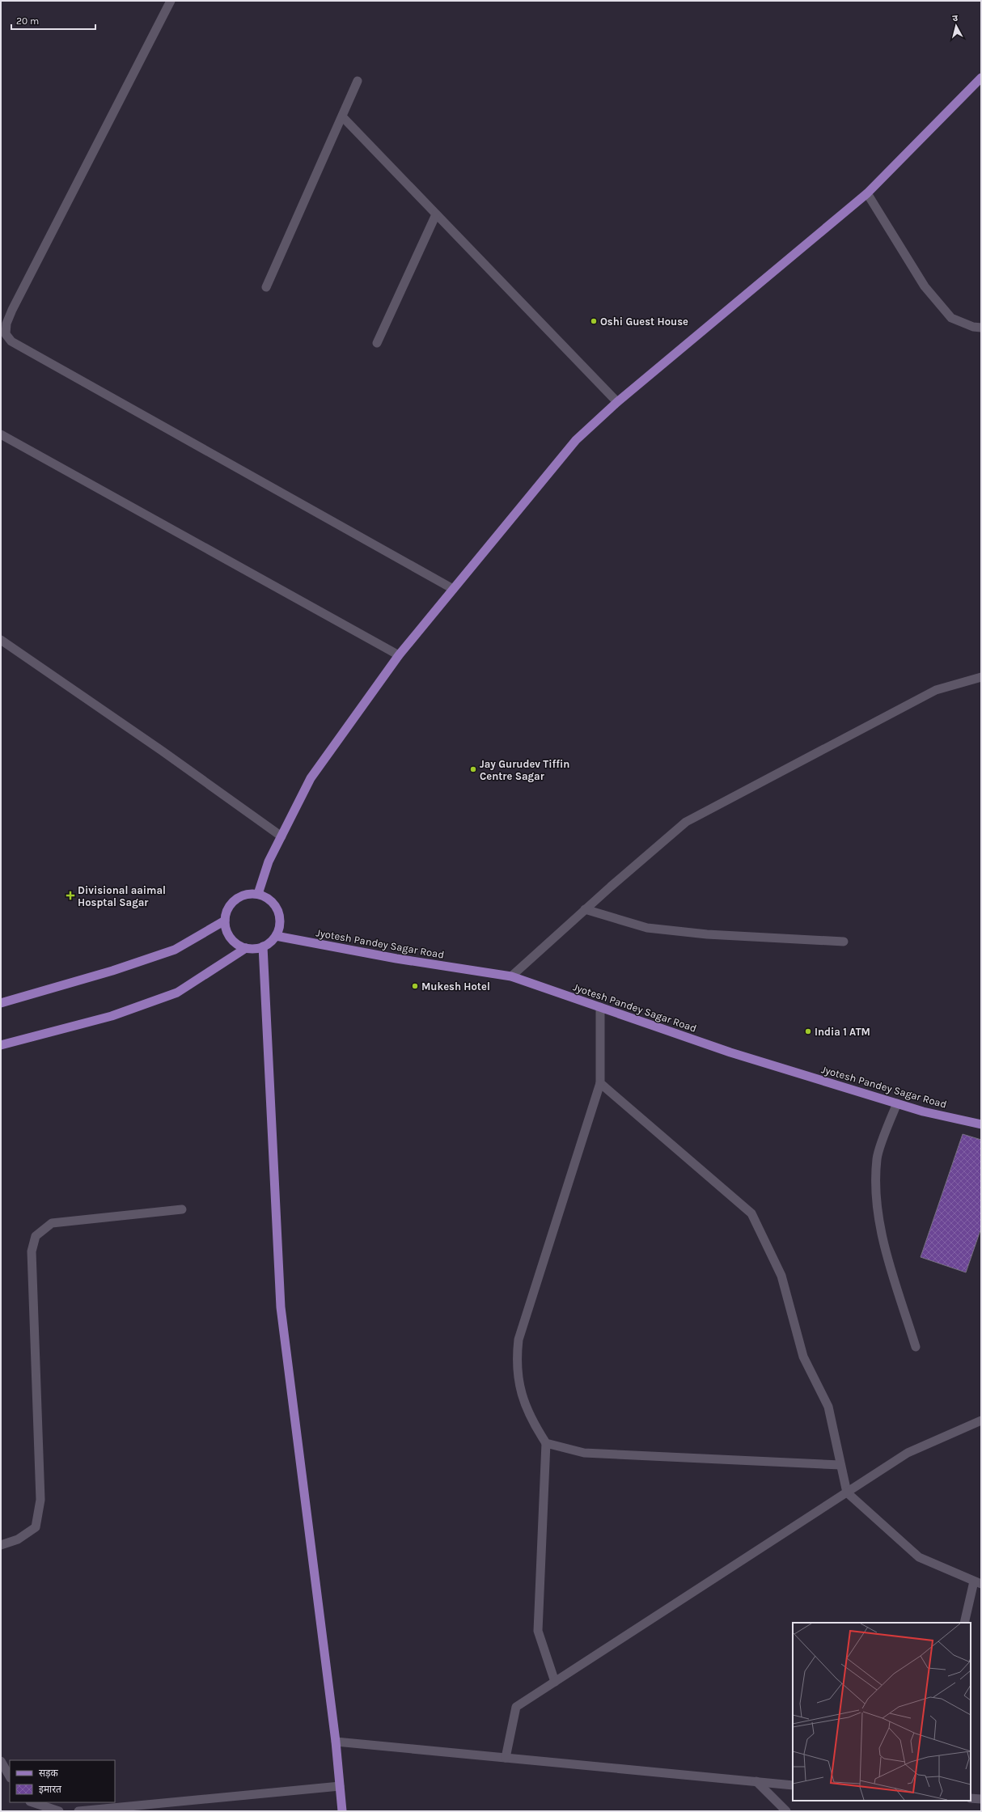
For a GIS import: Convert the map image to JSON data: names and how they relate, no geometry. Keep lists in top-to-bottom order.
{
  "streets": {
    "main road": ["Jyotesh Pandey Sagar Road"]
  },
  "places": {
    "other": [
      "Oshi Guest House",
      "Jay Gurudev Tiffin Centre Sagar",
      "Mukesh Hotel",
      "India 1 ATM"
    ],
    "health": ["Divisional aaimal Hosptal Sagar"]
  },
  "legend": ["सड़क", "इमारत"],
  "scale_bar": "20 m",
  "north": "top"
}
